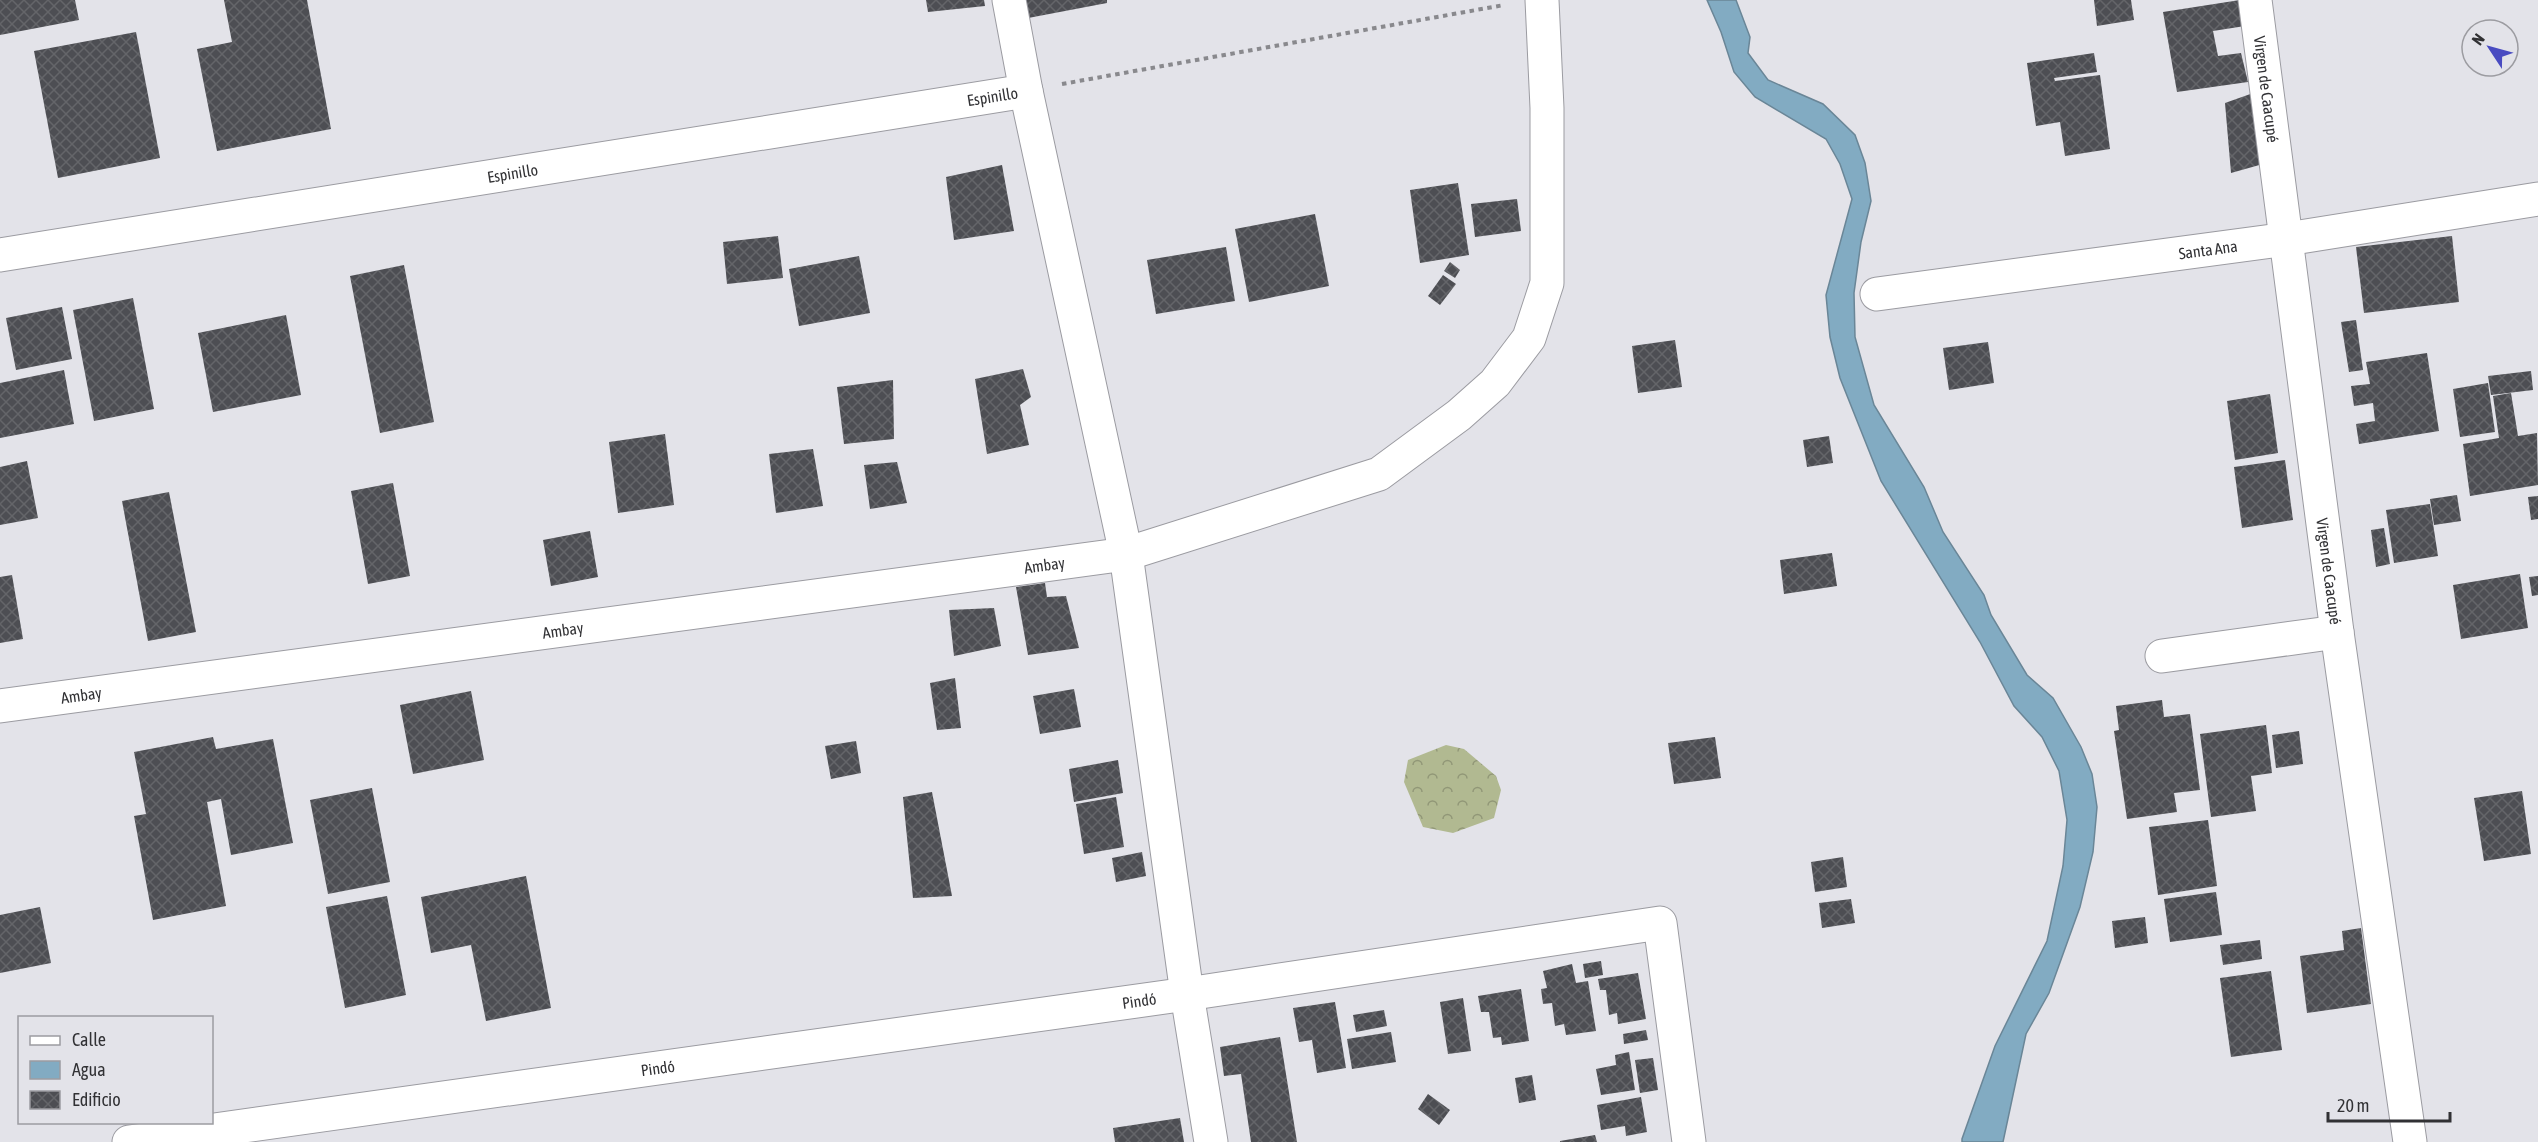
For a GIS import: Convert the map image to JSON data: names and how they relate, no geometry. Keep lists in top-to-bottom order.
{
  "streets": {
    "street": [
      "Virgen de Caacupé",
      "Espinillo",
      "Santa Ana",
      "Ambay",
      "Pindó"
    ]
  },
  "crossings": [
    ["Virgen de Caacupé", "Santa Ana"]
  ],
  "legend": ["Calle", "Agua", "Edificio"],
  "scale_bar": "20 m",
  "north": "top left"
}
